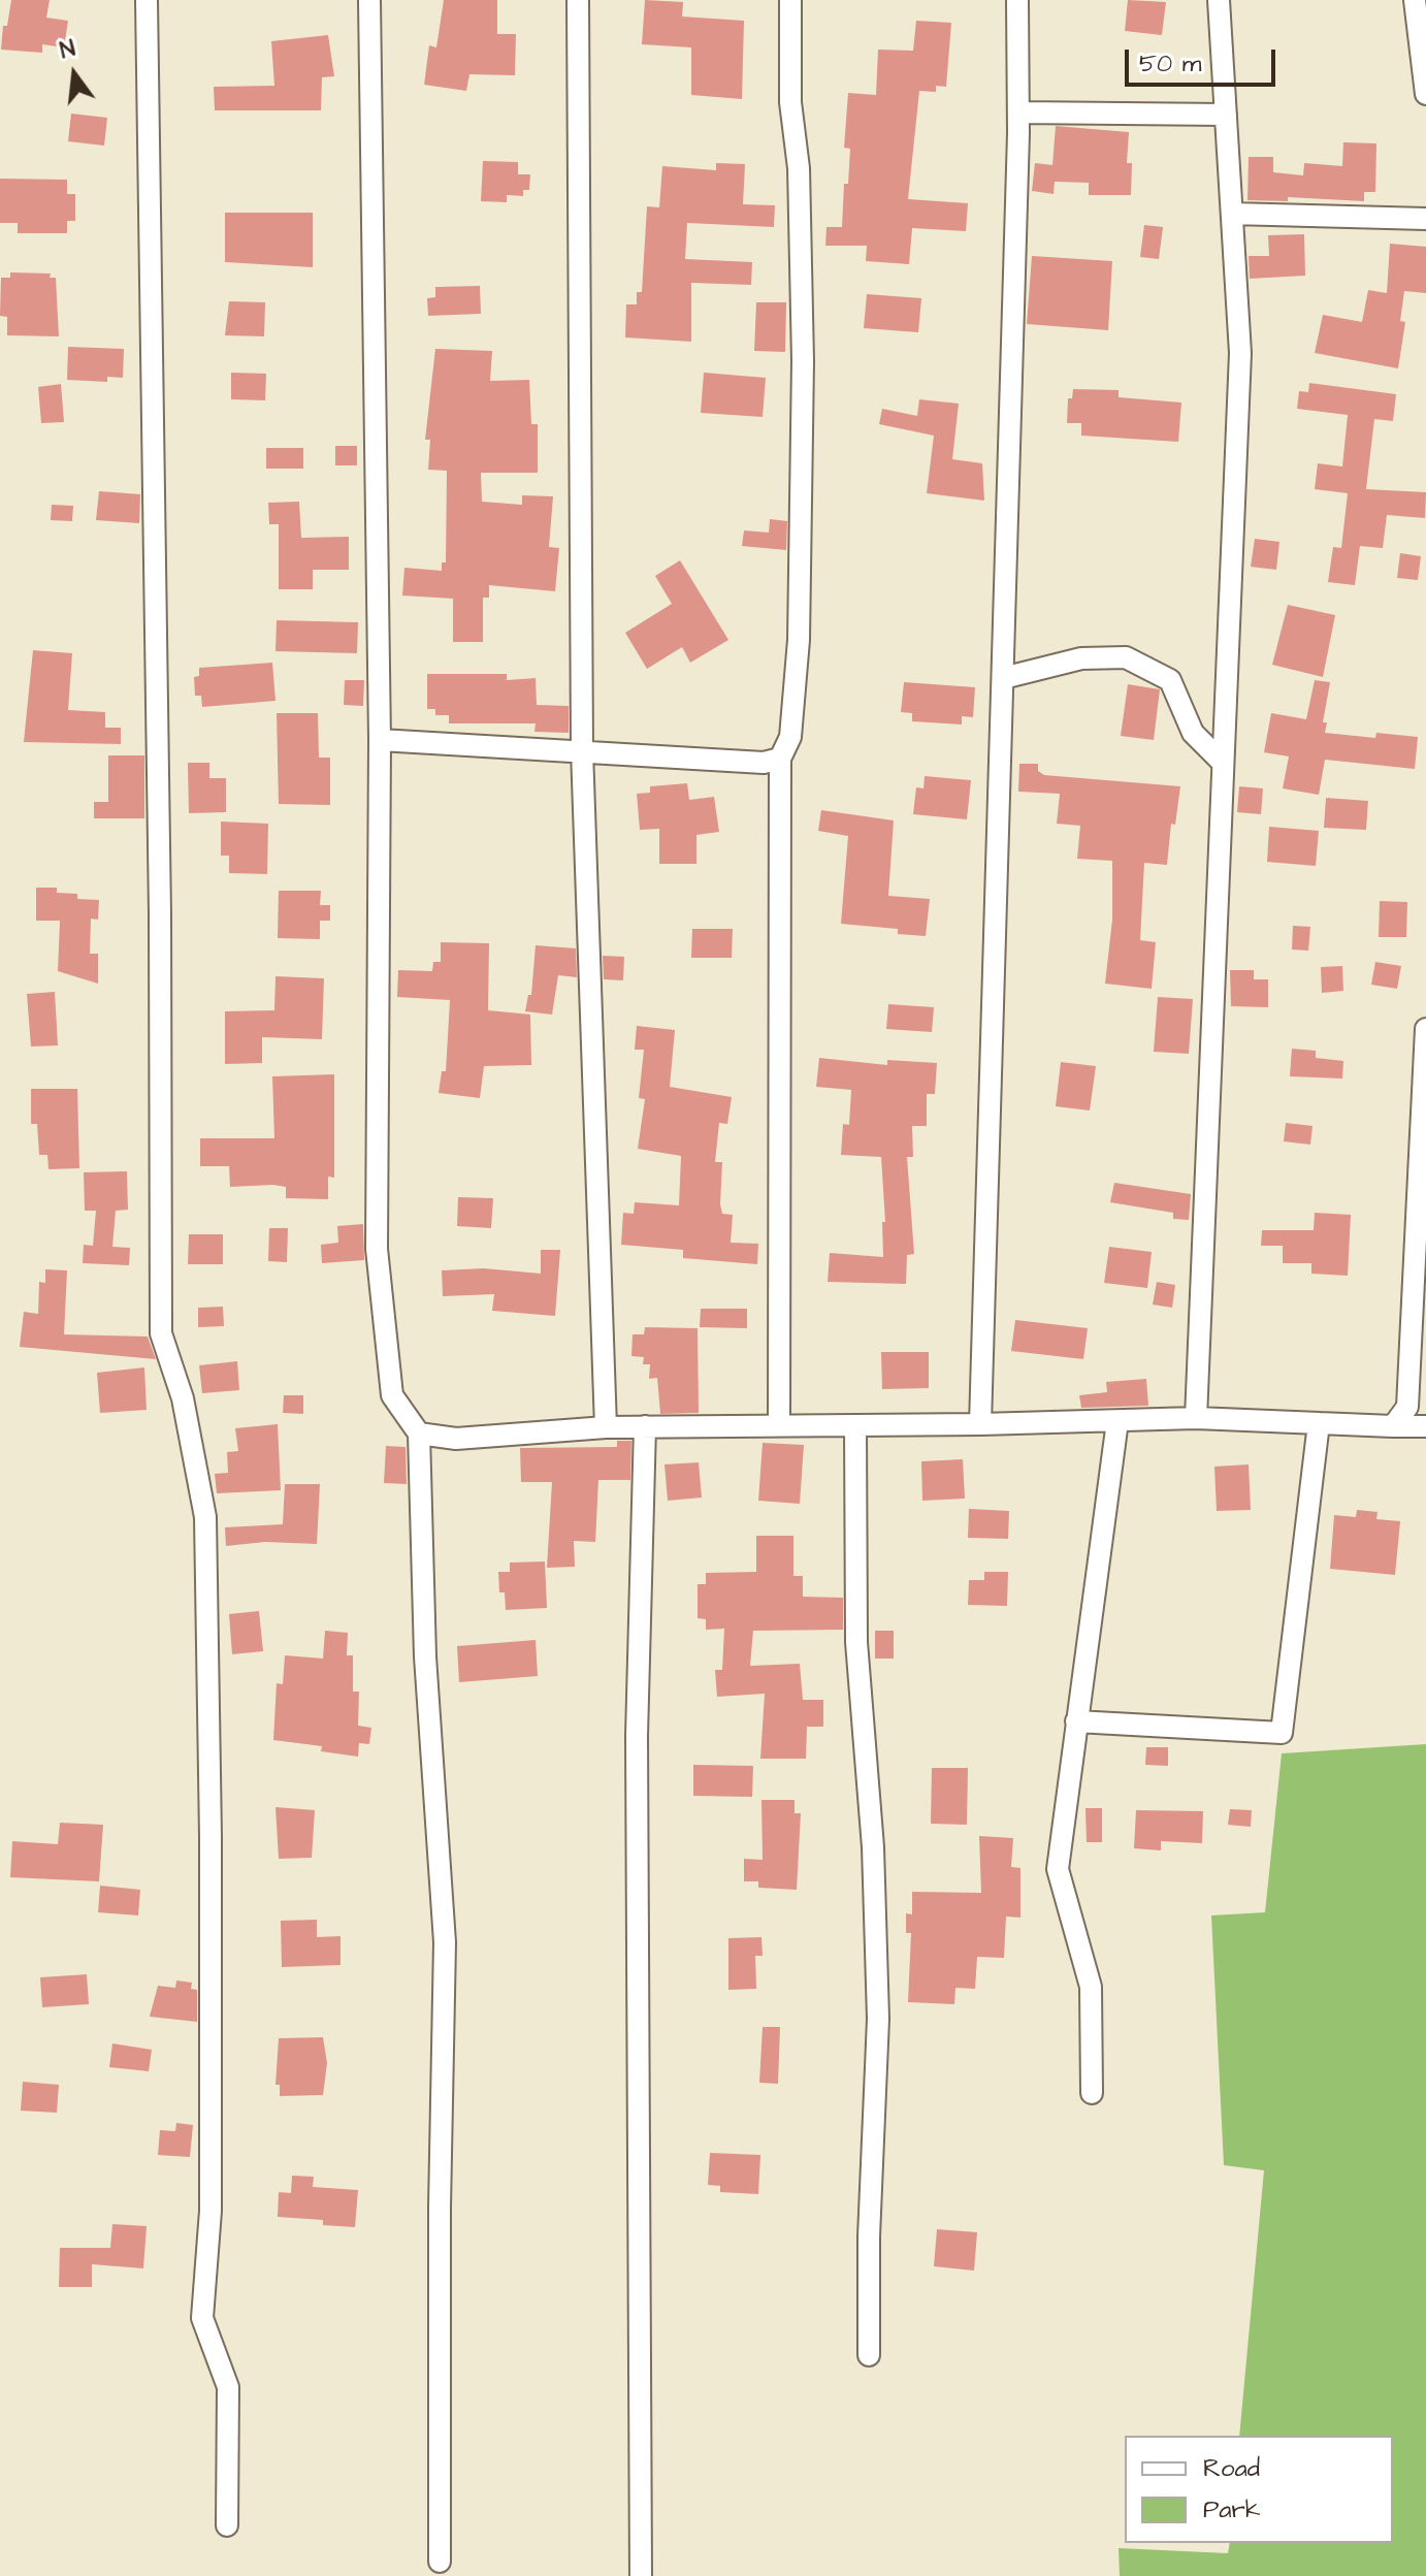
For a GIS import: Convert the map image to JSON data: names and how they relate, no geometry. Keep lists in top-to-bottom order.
{
  "legend": ["Road", "Park"],
  "scale_bar": "50 m",
  "north": "top"
}
